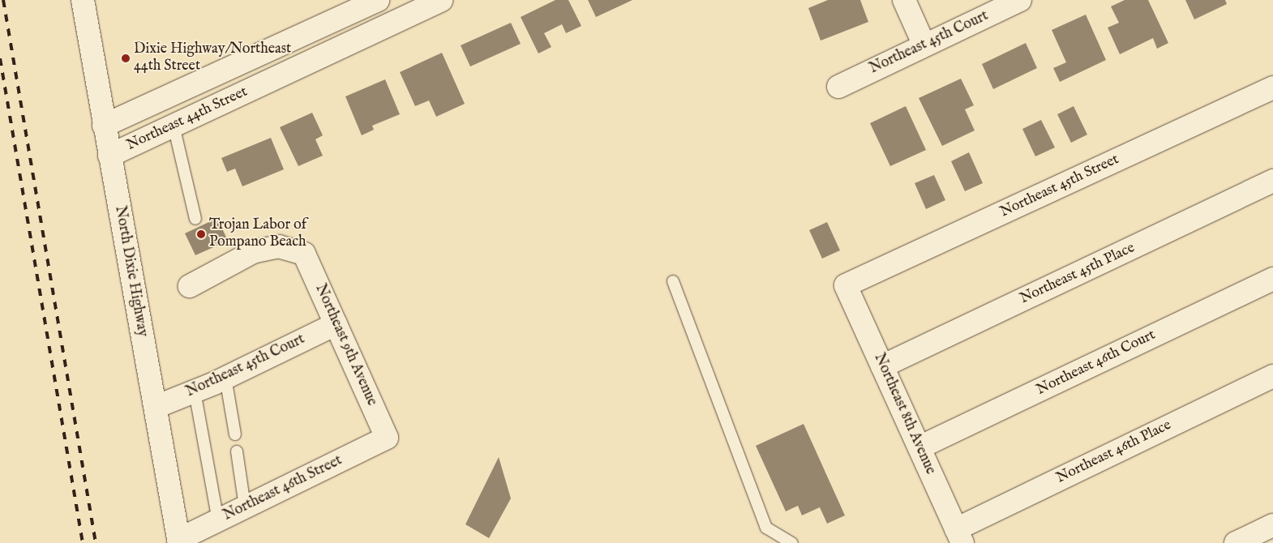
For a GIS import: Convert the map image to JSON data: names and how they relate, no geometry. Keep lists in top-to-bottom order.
{
  "streets": {
    "street": [
      "Northeast 45th Court",
      "Northeast 44th Street",
      "Northeast 45th Street",
      "North Dixie Highway",
      "Northeast 45th Place",
      "Northeast 9th Avenue",
      "Northeast 46th Court",
      "Northeast 8th Avenue",
      "Northeast 46th Place",
      "Northeast 46th Street"
    ]
  },
  "crossings": [
    ["Northeast 45th Court", "North Dixie Highway"],
    ["Northeast 45th Court", "Northeast 9th Avenue"],
    ["Northeast 44th Street", "North Dixie Highway"],
    ["Northeast 45th Street", "Northeast 8th Avenue"],
    ["North Dixie Highway", "Northeast 46th Street"],
    ["Northeast 45th Place", "Northeast 8th Avenue"],
    ["Northeast 9th Avenue", "Northeast 46th Street"],
    ["Northeast 46th Court", "Northeast 8th Avenue"],
    ["Northeast 8th Avenue", "Northeast 46th Place"]
  ],
  "places": ["Dixie Highway/Northeast 44th Street", "Trojan Labor of Pompano Beach"]
}
